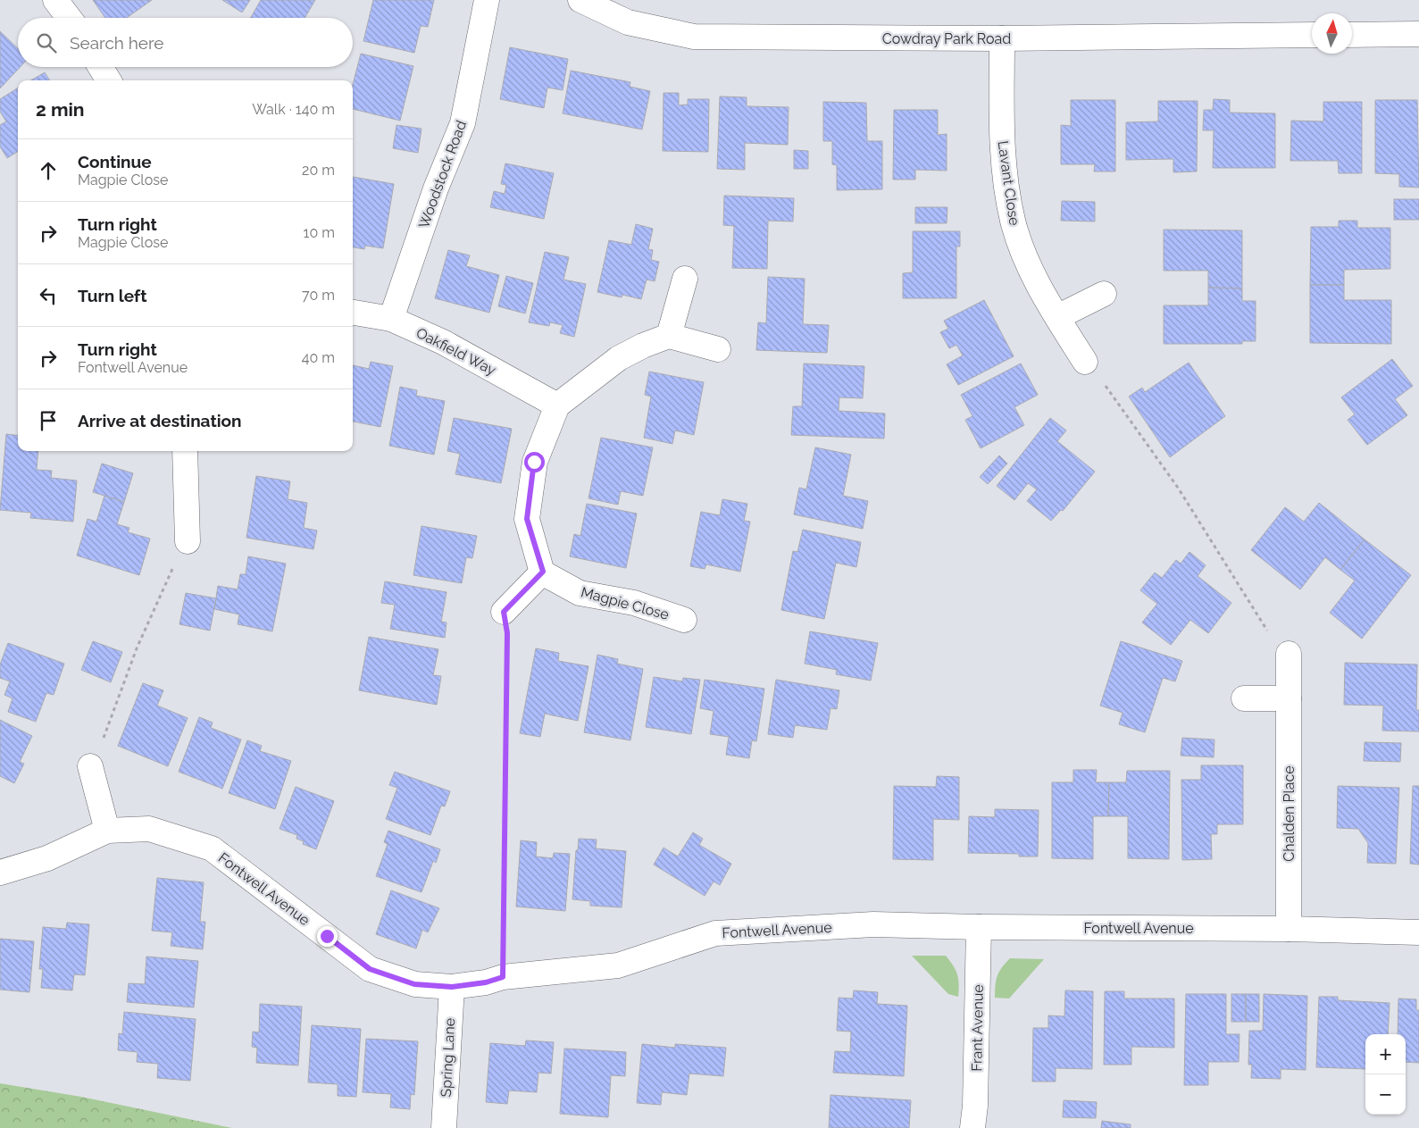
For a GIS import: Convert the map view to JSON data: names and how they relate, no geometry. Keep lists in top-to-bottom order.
{
  "streets": {
    "street": [
      "Cowdray Park Road",
      "Woodstock Road",
      "Lavant Close",
      "Oakfield Way",
      "Magpie Close",
      "Chalden Place",
      "Fontwell Avenue",
      "Frant Avenue",
      "Spring Lane"
    ]
  },
  "crossings": [
    ["Cowdray Park Road", "Lavant Close"],
    ["Woodstock Road", "Oakfield Way"],
    ["Chalden Place", "Fontwell Avenue"],
    ["Fontwell Avenue", "Frant Avenue"],
    ["Fontwell Avenue", "Spring Lane"]
  ],
  "north": "top",
  "page": {
    "search": "Search here",
    "heading": ["2 min", "Walk · 140 m"],
    "list": [
      ["Continue", "Magpie Close", "20 m"],
      ["Turn right", "Magpie Close", "10 m"],
      ["Turn left", "70 m"],
      ["Turn right", "Fontwell Avenue", "40 m"],
      "Arrive at destination"
    ],
    "map_buttons": ["+", "−"]
  }
}
